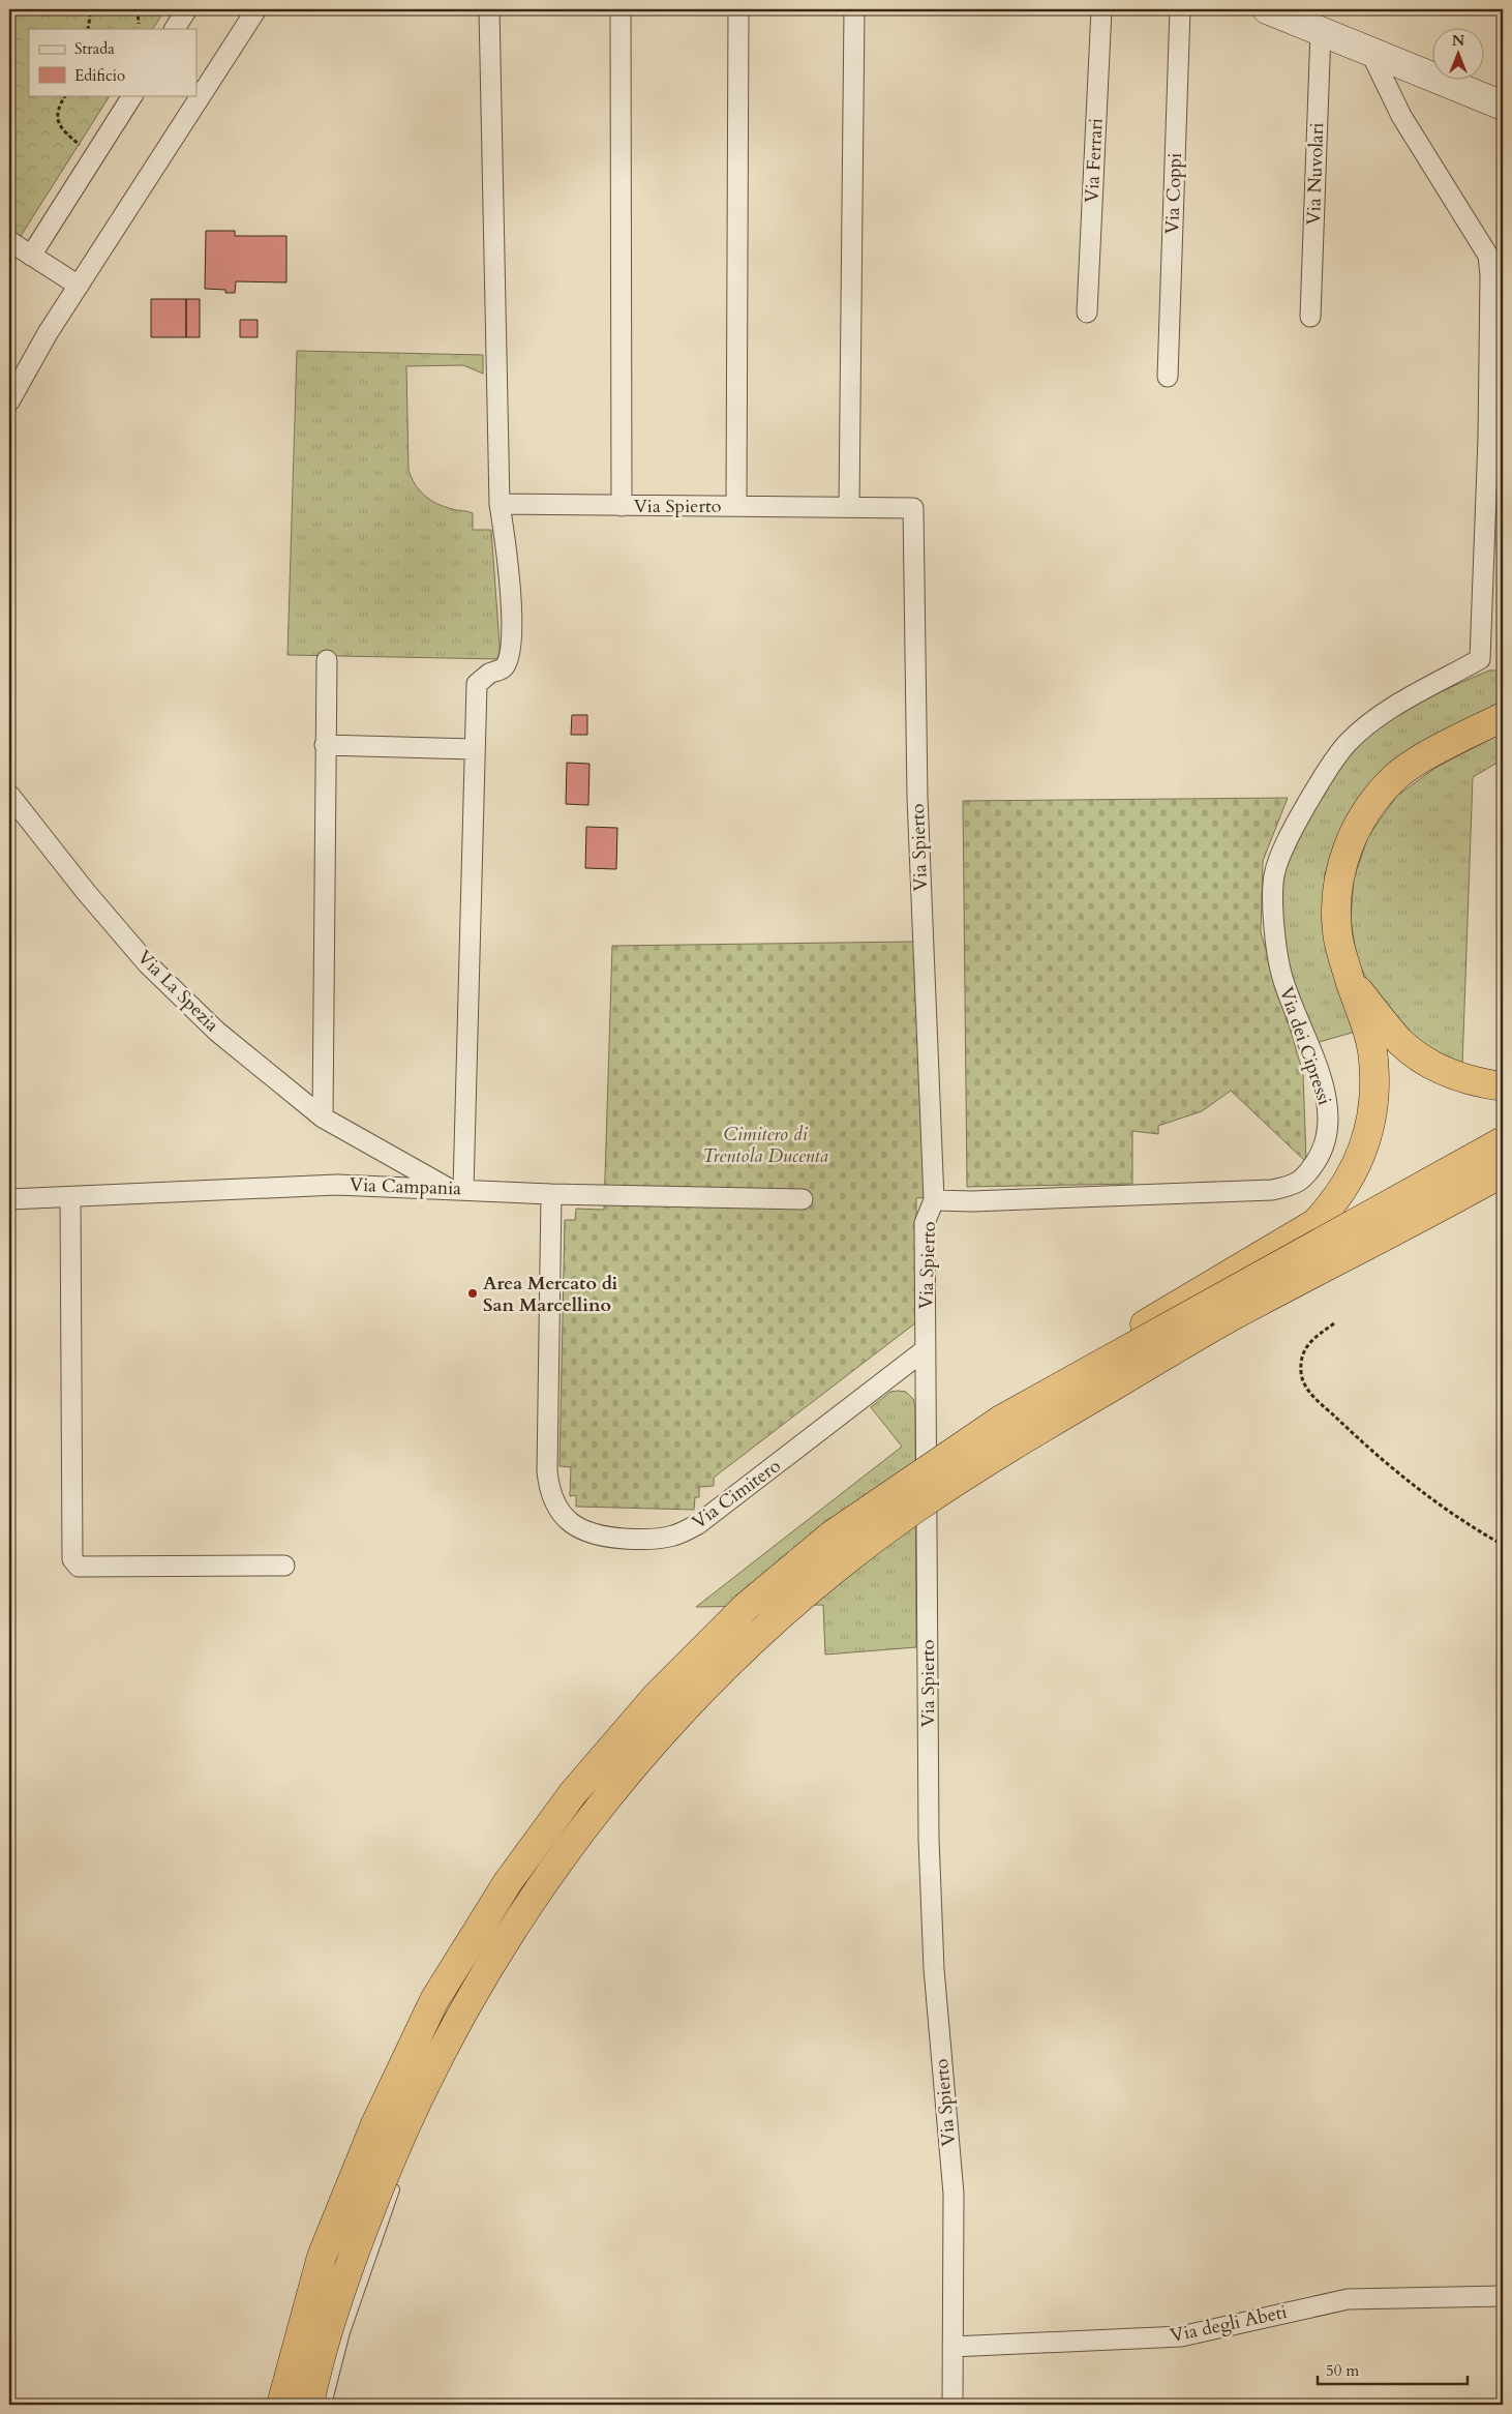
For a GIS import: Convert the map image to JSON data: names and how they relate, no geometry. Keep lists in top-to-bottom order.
{
  "streets": {
    "street": [
      "Via Ferrari",
      "Via Nuvolari",
      "Via Coppi",
      "Via Spierto",
      "Via La Spezia",
      "Via dei Cipressi",
      "Via Campania",
      "Via Cimitero",
      "Via degli Abeti"
    ]
  },
  "crossings": [
    ["Via Spierto", "Via dei Cipressi"],
    ["Via Spierto", "Via Cimitero"],
    ["Via Spierto", "Via degli Abeti"],
    ["Via La Spezia", "Via Campania"],
    ["Via Campania", "Via Cimitero"]
  ],
  "parks": ["Cimitero di Trentola Ducenta"],
  "places": ["Area Mercato di San Marcellino"],
  "legend": ["Strada", "Edificio"],
  "scale_bar": "50 m",
  "north": "top"
}
